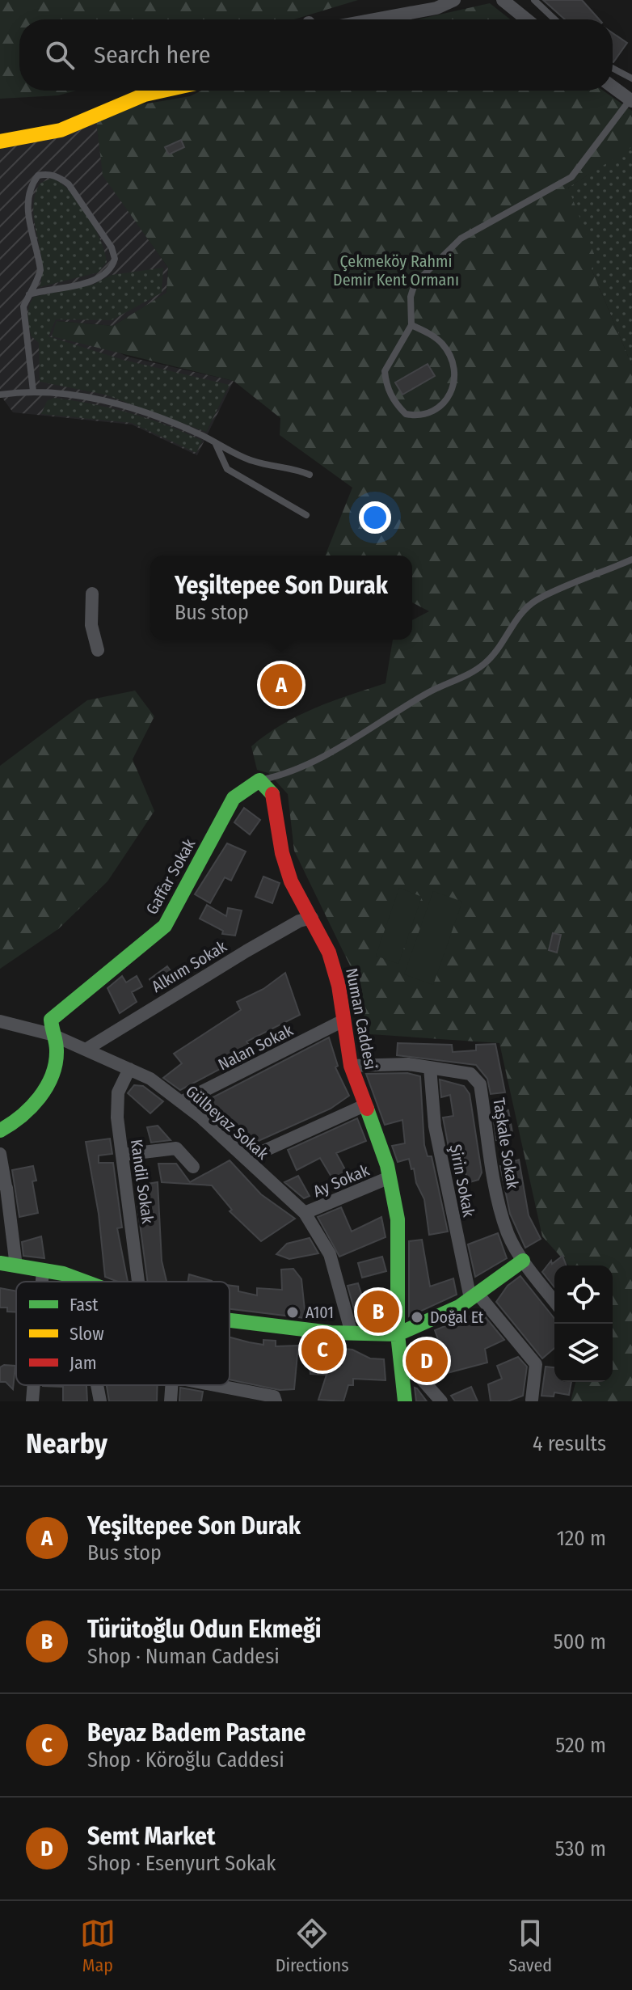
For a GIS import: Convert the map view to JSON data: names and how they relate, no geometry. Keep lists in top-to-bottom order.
{
  "streets": {
    "street": [
      "Gaffar Sokak",
      "Alkıım Sokak",
      "Numan Caddesi",
      "Nalan Sokak",
      "Gülbeyaz Sokak",
      "Taşkale Sokak",
      "Ay Sokak",
      "Şirin Sokak",
      "Kandil Sokak"
    ]
  },
  "crossings": [
    ["Gaffar Sokak", "Numan Caddesi"],
    ["Gaffar Sokak", "Gülbeyaz Sokak"],
    ["Alkıım Sokak", "Numan Caddesi"],
    ["Alkıım Sokak", "Gülbeyaz Sokak"],
    ["Numan Caddesi", "Nalan Sokak"],
    ["Numan Caddesi", "Taşkale Sokak"],
    ["Numan Caddesi", "Ay Sokak"],
    ["Nalan Sokak", "Gülbeyaz Sokak"],
    ["Gülbeyaz Sokak", "Ay Sokak"],
    ["Gülbeyaz Sokak", "Kandil Sokak"],
    ["Taşkale Sokak", "Şirin Sokak"]
  ],
  "parks": ["Çekmeköy Rahmi Demir Kent Ormanı"],
  "places": ["A101", "Doğal Et"],
  "legend": ["Fast", "Slow", "Jam"],
  "page": {
    "search": "Search here",
    "popup": ["Yeşiltepee Son Durak", "Bus stop"],
    "pins": [
      "A",
      "B",
      "C",
      "D"
    ],
    "heading": ["Nearby", "4 results"],
    "list": [
      {
        "mark": "A",
        "name": "Yeşiltepee Son Durak",
        "note": "Bus stop",
        "value": "120 m"
      },
      {
        "mark": "B",
        "name": "Türütoğlu Odun Ekmeği",
        "note": "Shop · Numan Caddesi",
        "value": "500 m"
      },
      {
        "mark": "C",
        "name": "Beyaz Badem Pastane",
        "note": "Shop · Köroğlu Caddesi",
        "value": "520 m"
      },
      {
        "mark": "D",
        "name": "Semt Market",
        "note": "Shop · Esenyurt Sokak",
        "value": "530 m"
      }
    ],
    "nav": ["Map", "Directions", "Saved"]
  }
}
